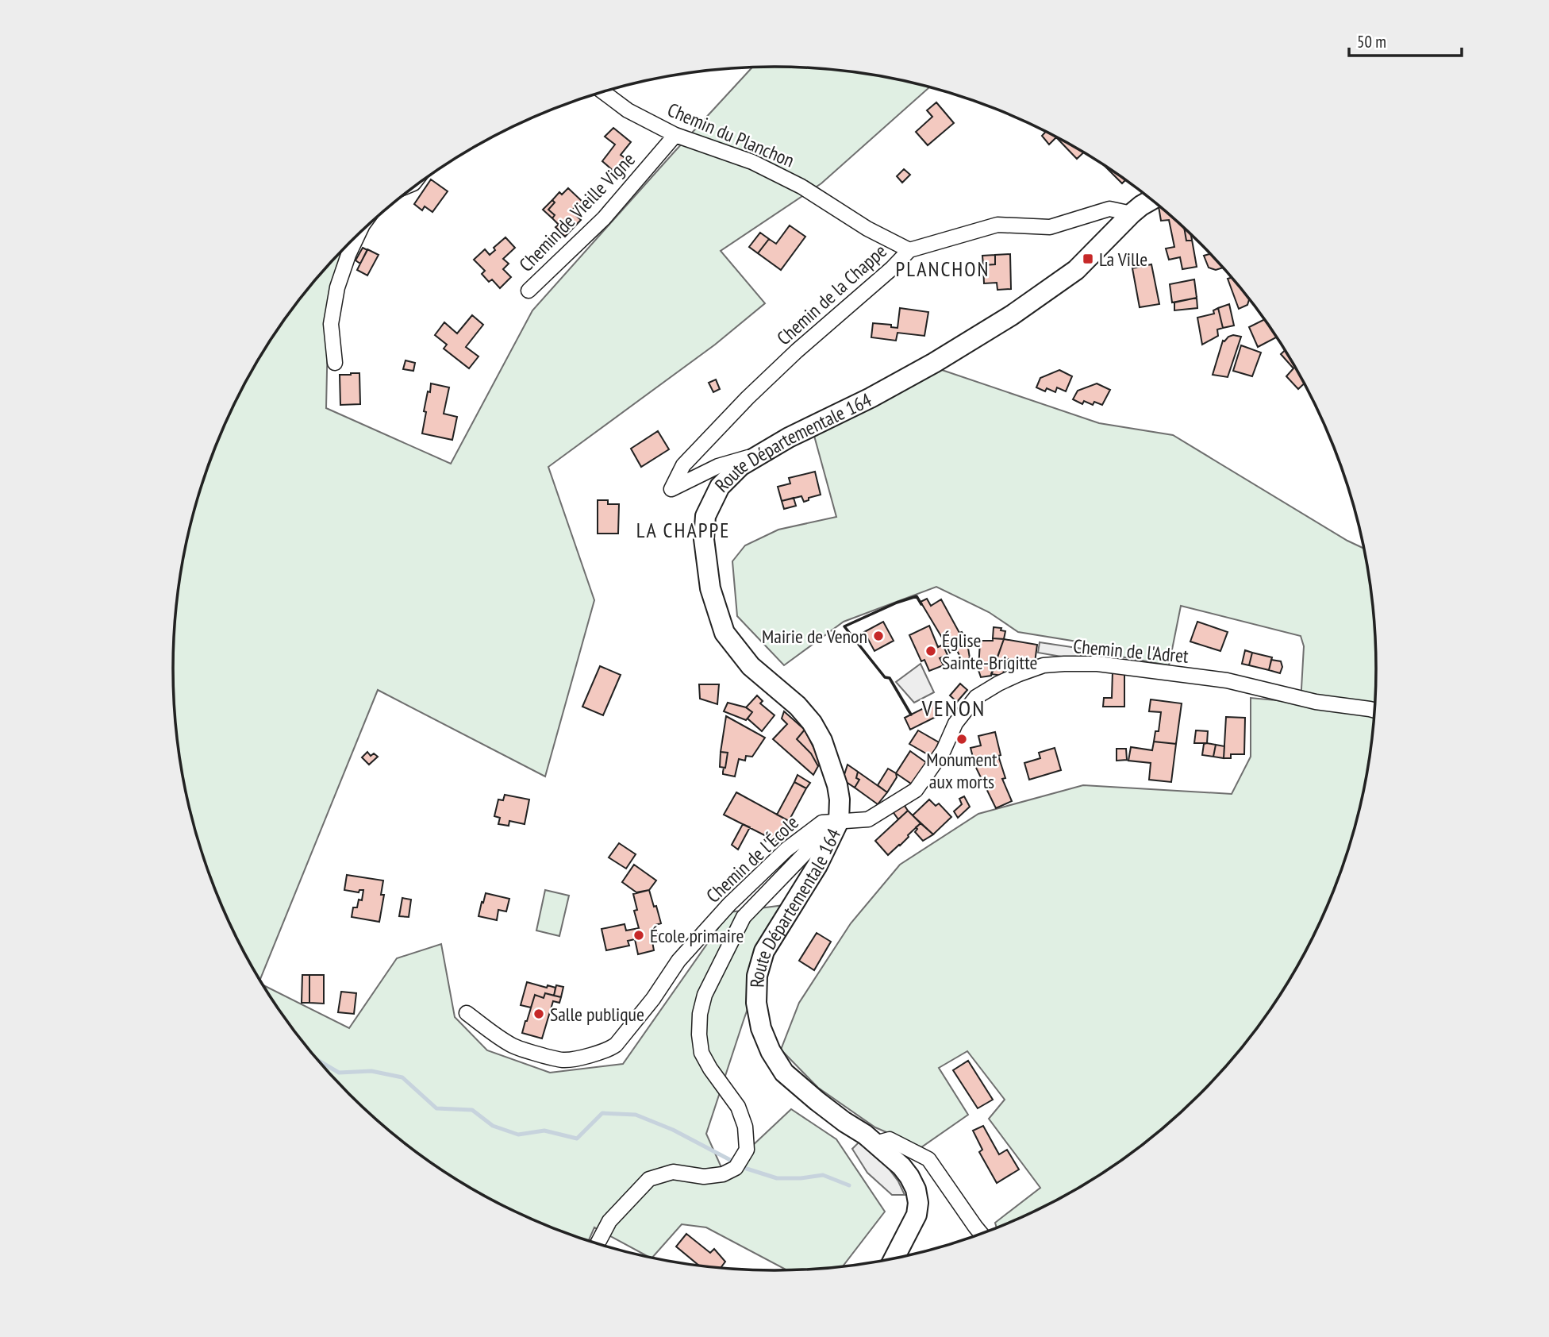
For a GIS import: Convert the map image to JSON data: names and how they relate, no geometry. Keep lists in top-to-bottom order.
{
  "streets": {
    "street": [
      "Chemin du Planchon",
      "Chemin de Vieille Vigne",
      "Chemin de la Chappe",
      "Route Départementale 164",
      "Chemin de l'Adret",
      "Chemin de l'École"
    ]
  },
  "crossings": [
    ["Chemin du Planchon", "Chemin de Vieille Vigne"],
    ["Chemin du Planchon", "Chemin de la Chappe"],
    ["Chemin de la Chappe", "Route Départementale 164"],
    ["Route Départementale 164", "Chemin de l'Adret"],
    ["Route Départementale 164", "Chemin de l'École"],
    ["Chemin de l'Adret", "Chemin de l'École"]
  ],
  "districts": ["PLANCHON", "LA CHAPPE", "VENON"],
  "places": {
    "transit": ["La Ville"],
    "other": [
      "Mairie de Venon",
      "Église Sainte-Brigitte",
      "Monument aux morts",
      "École primaire",
      "Salle publique"
    ]
  },
  "scale_bar": "50 m"
}
